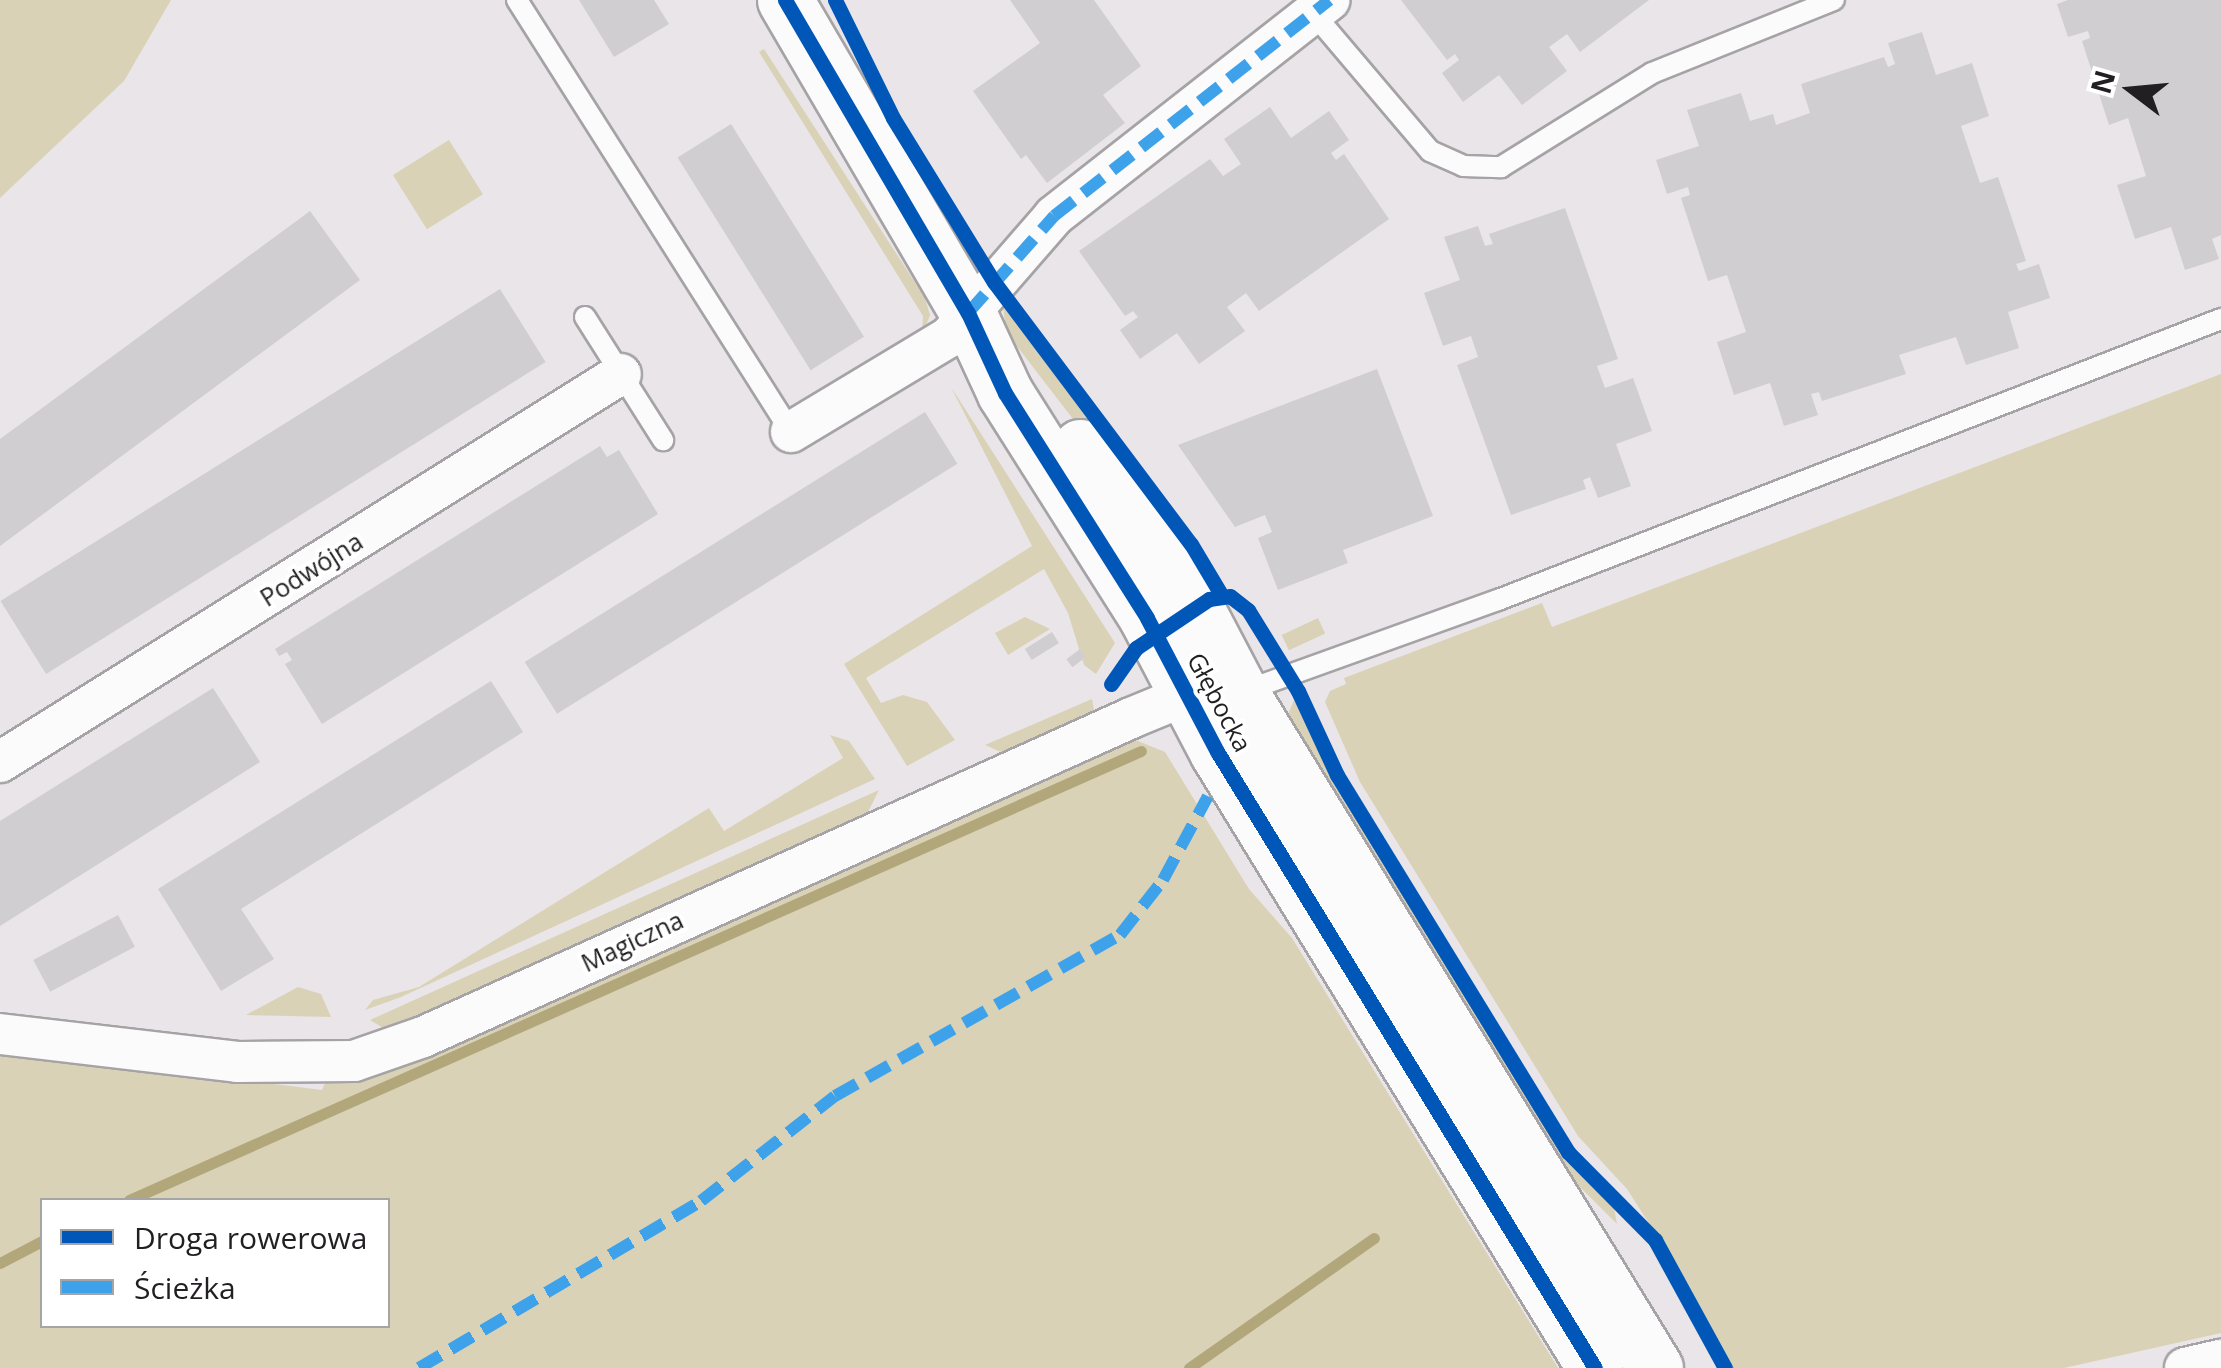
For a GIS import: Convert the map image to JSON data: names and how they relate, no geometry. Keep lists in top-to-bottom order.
{
  "streets": {
    "street": ["Podwójna", "Głębocka", "Magiczna"]
  },
  "crossings": [
    ["Głębocka", "Magiczna"]
  ],
  "legend": ["Droga rowerowa", "Ścieżka"],
  "north": "left"
}
